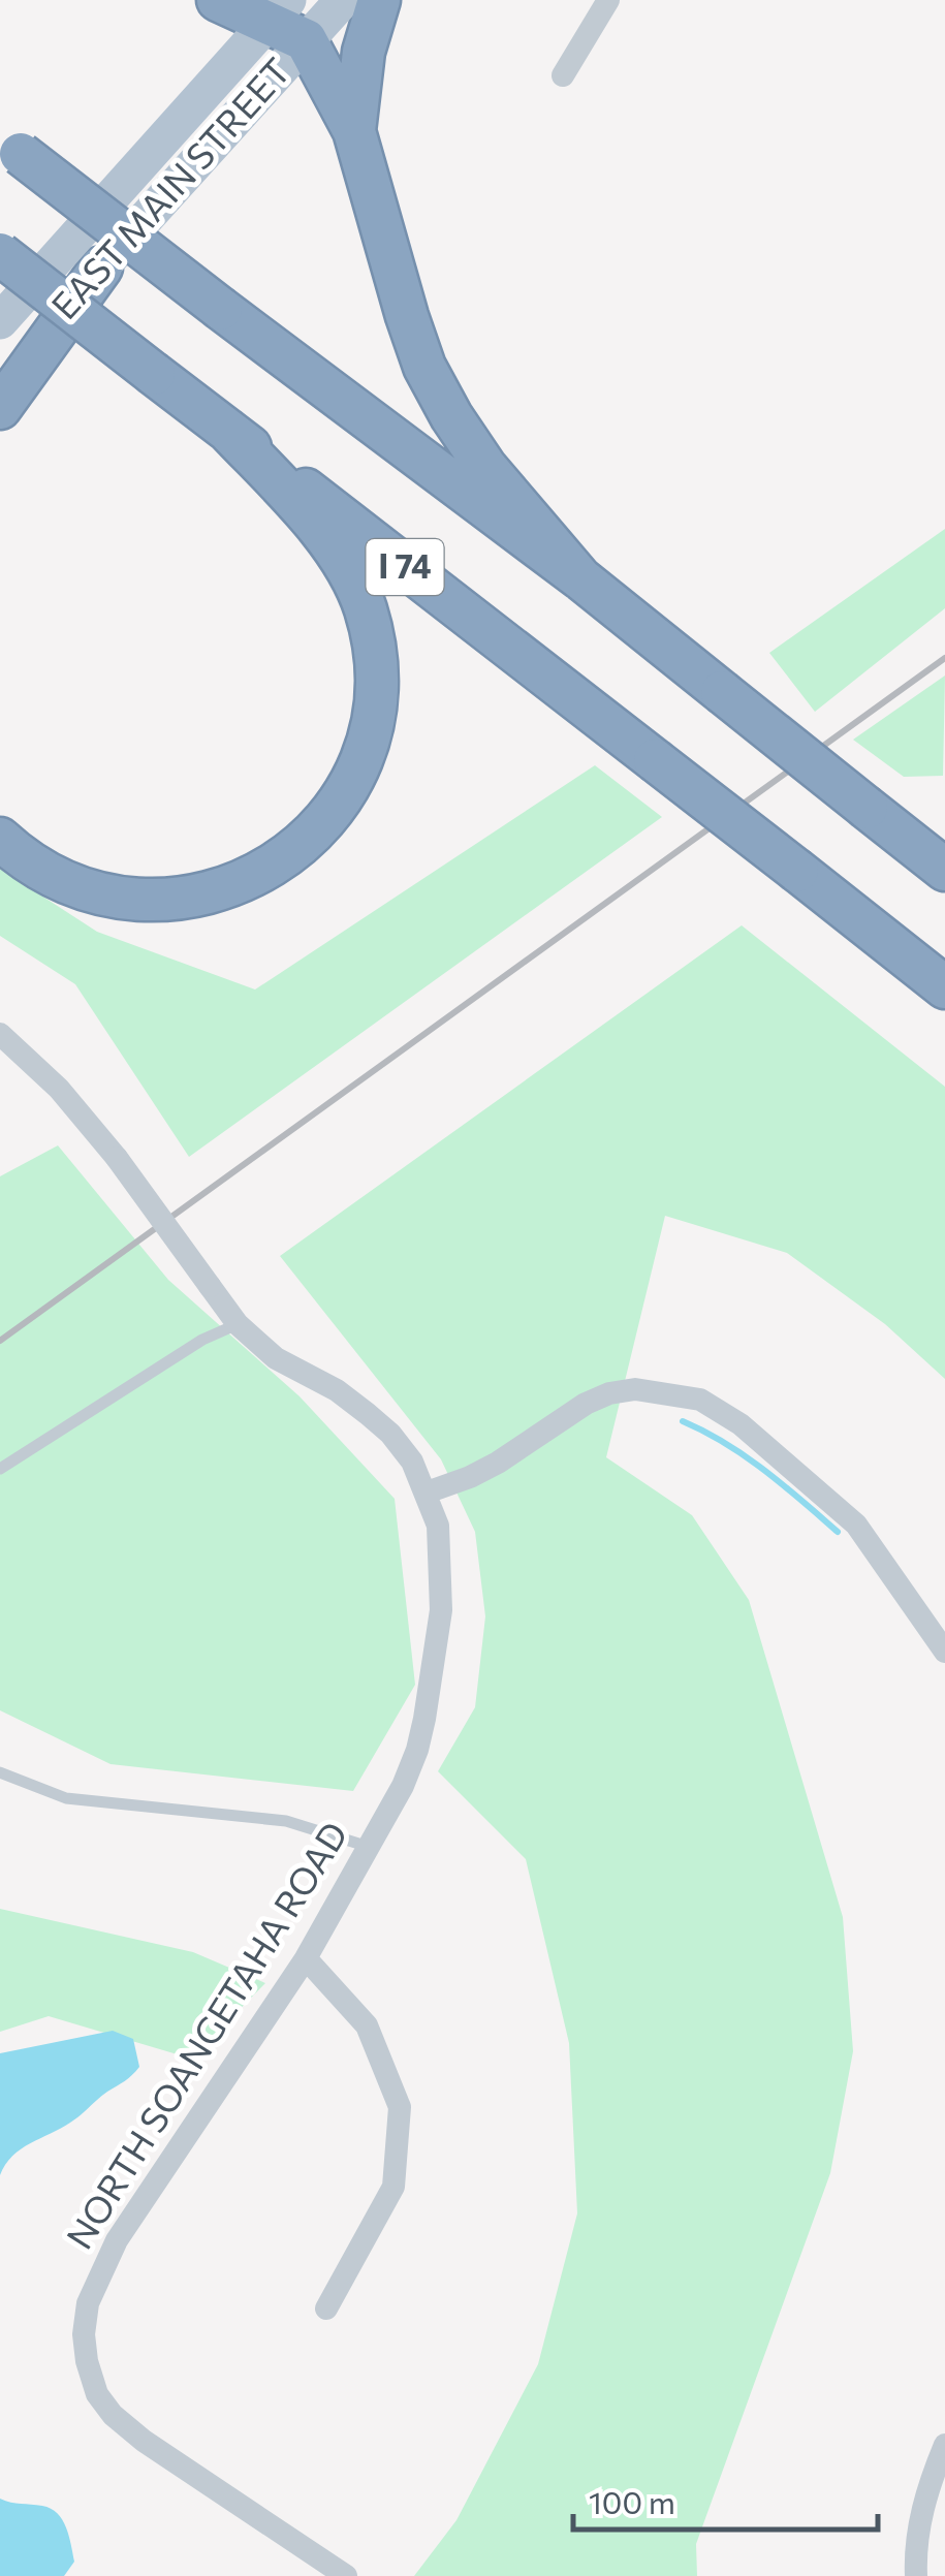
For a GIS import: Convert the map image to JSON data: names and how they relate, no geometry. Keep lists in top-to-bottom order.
{
  "streets": {
    "highway": ["I 74"],
    "main road": ["EAST MAIN STREET"],
    "street": ["NORTH SOANGETAHA ROAD"]
  },
  "scale_bar": "100 m"
}
